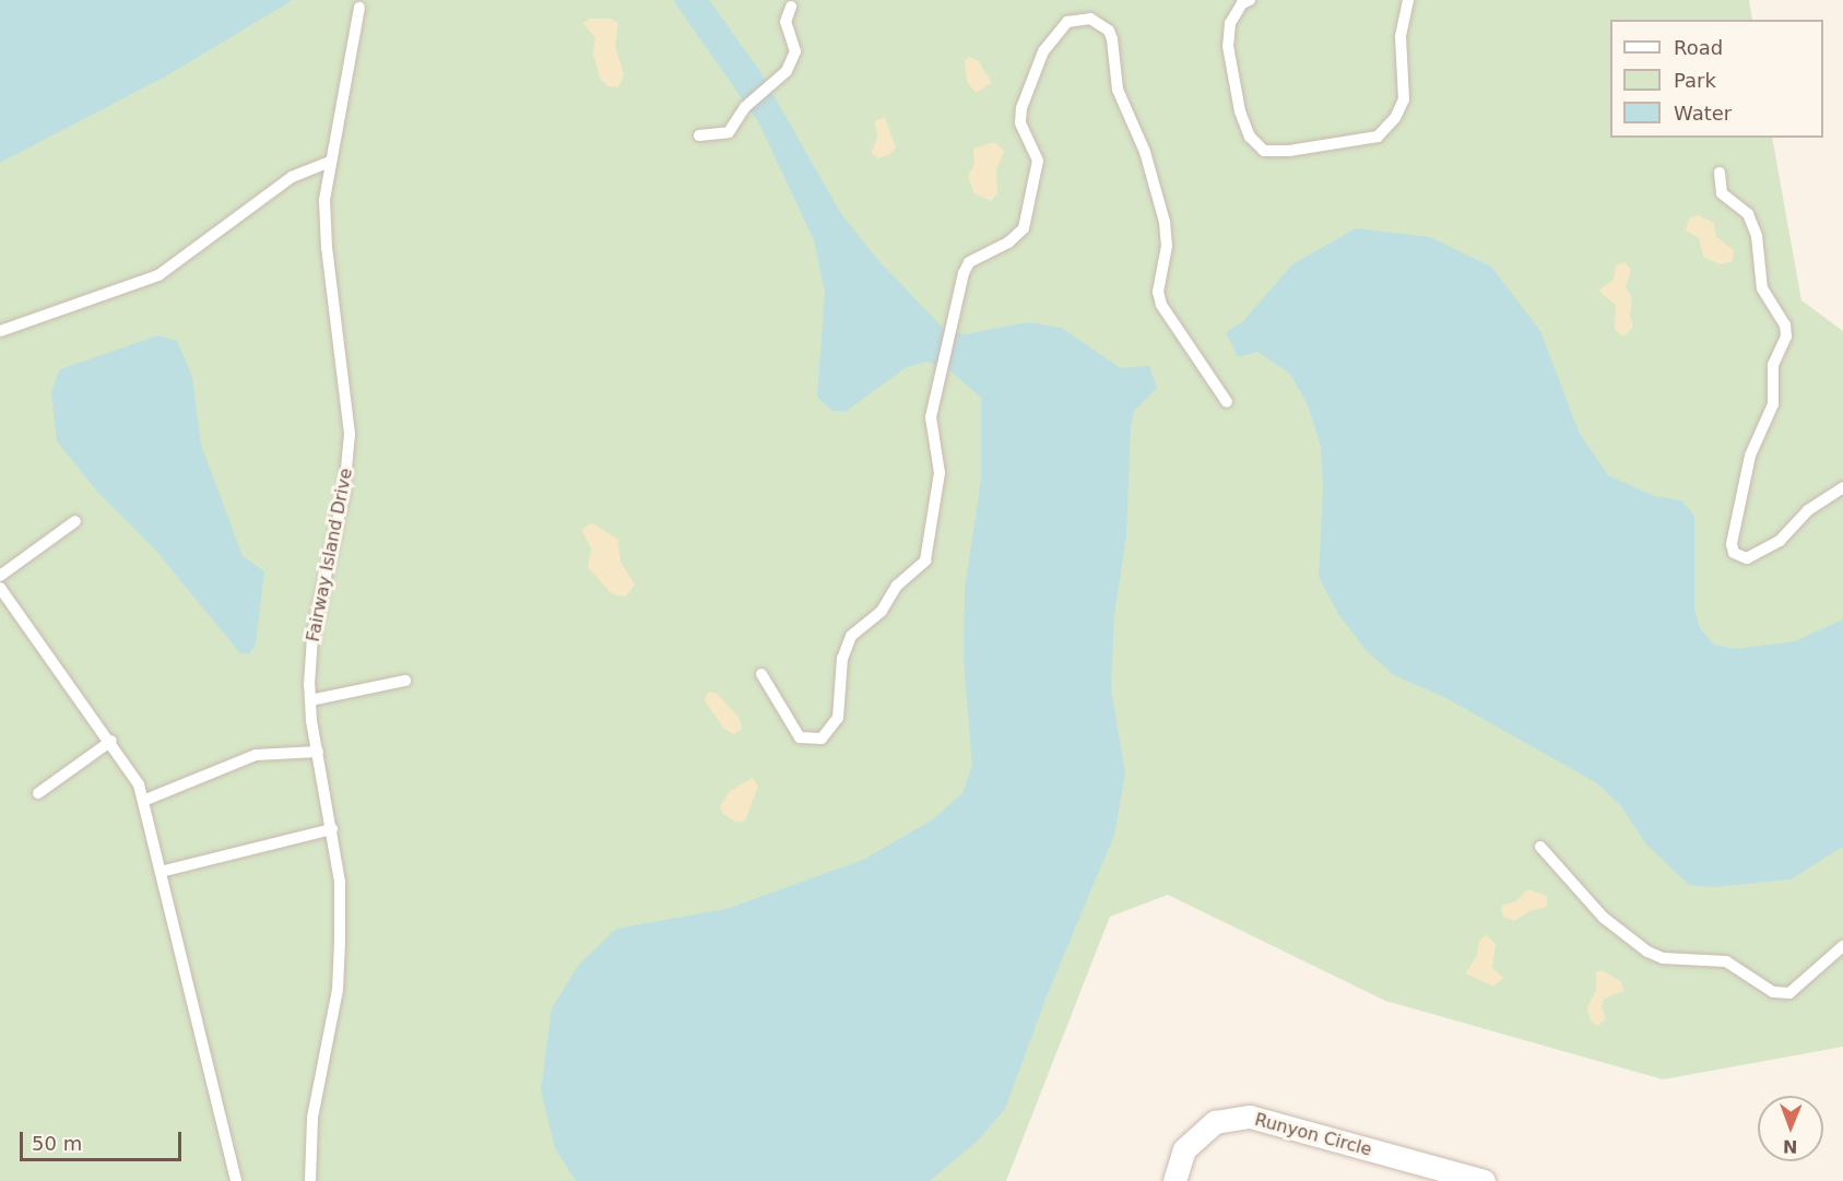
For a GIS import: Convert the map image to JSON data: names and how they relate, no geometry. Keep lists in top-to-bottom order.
{
  "streets": {
    "street": ["Runyon Circle"],
    "lane": ["Fairway Island Drive"]
  },
  "legend": ["Road", "Park", "Water"],
  "scale_bar": "50 m",
  "north": "bottom"
}
